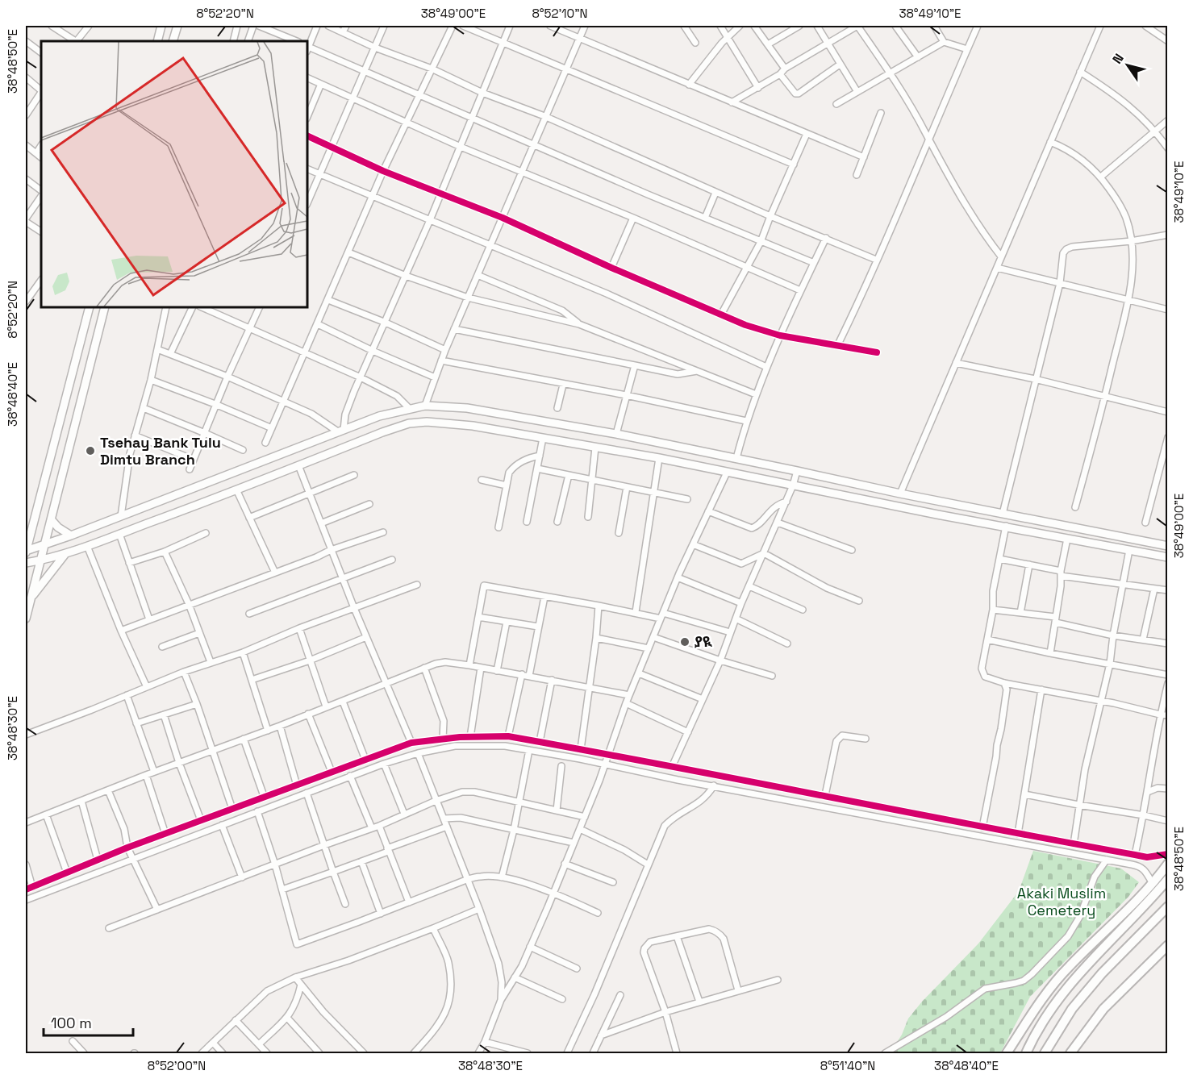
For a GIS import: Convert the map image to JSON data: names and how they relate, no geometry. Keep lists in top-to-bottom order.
{
  "parks": ["Akaki Muslim Cemetery"],
  "places": ["Tsehay Bank Tulu Dimtu Branch", "ያዪ"],
  "scale_bar": "100 m",
  "north": "top left",
  "coordinates": [
    "8°52'20\"N",
    "38°49'00\"E",
    "8°52'10\"N",
    "38°49'10\"E",
    "38°48'50\"E",
    "38°48'40\"E",
    "38°48'30\"E",
    "8°52'00\"N",
    "8°51'40\"N"
  ]
}
